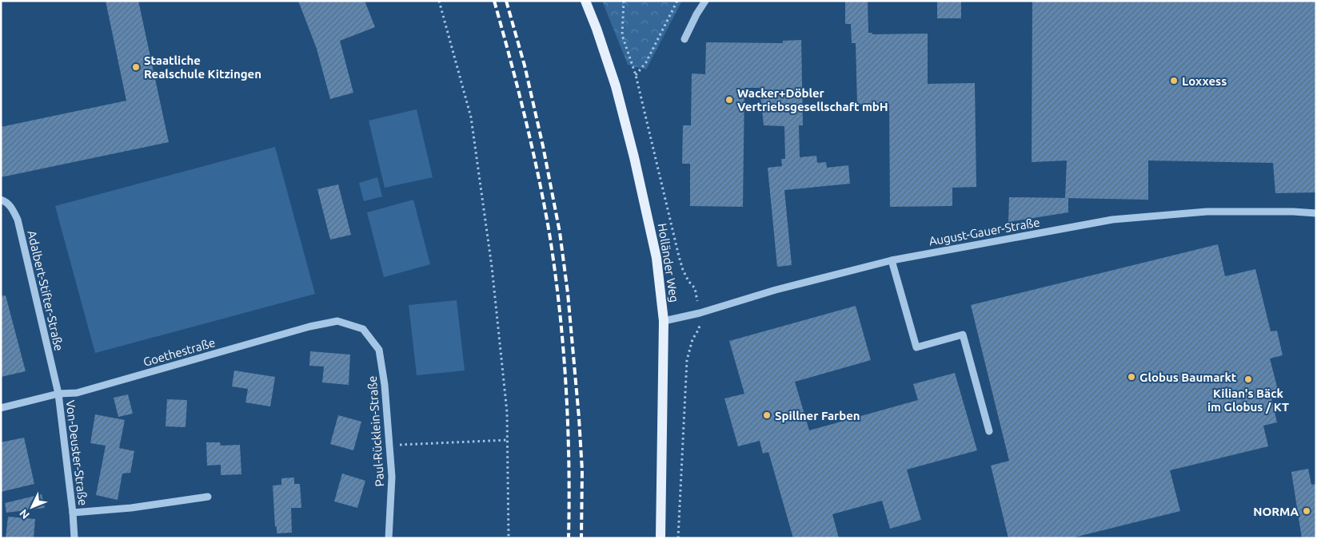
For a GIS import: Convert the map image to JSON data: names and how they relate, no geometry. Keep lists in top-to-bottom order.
{
  "streets": {
    "main road": ["Holländer Weg"],
    "street": [
      "August-Gauer-Straße",
      "Adalbert-Stifter-Straße",
      "Goethestraße",
      "Paul-Rücklein-Straße",
      "Von-Deuster-Straße"
    ]
  },
  "crossings": [
    ["August-Gauer-Straße", "Holländer Weg"],
    ["Adalbert-Stifter-Straße", "Goethestraße"],
    ["Adalbert-Stifter-Straße", "Von-Deuster-Straße"],
    ["Goethestraße", "Paul-Rücklein-Straße"],
    ["Goethestraße", "Von-Deuster-Straße"]
  ],
  "places": [
    "Staatliche Realschule Kitzingen",
    "Loxxess",
    "Wacker+Döbler Vertriebsgesellschaft mbH",
    "Globus Baumarkt",
    "Kilian's Bäck im Globus / KT",
    "Spillner Farben",
    "NORMA"
  ],
  "north": "bottom left"
}
